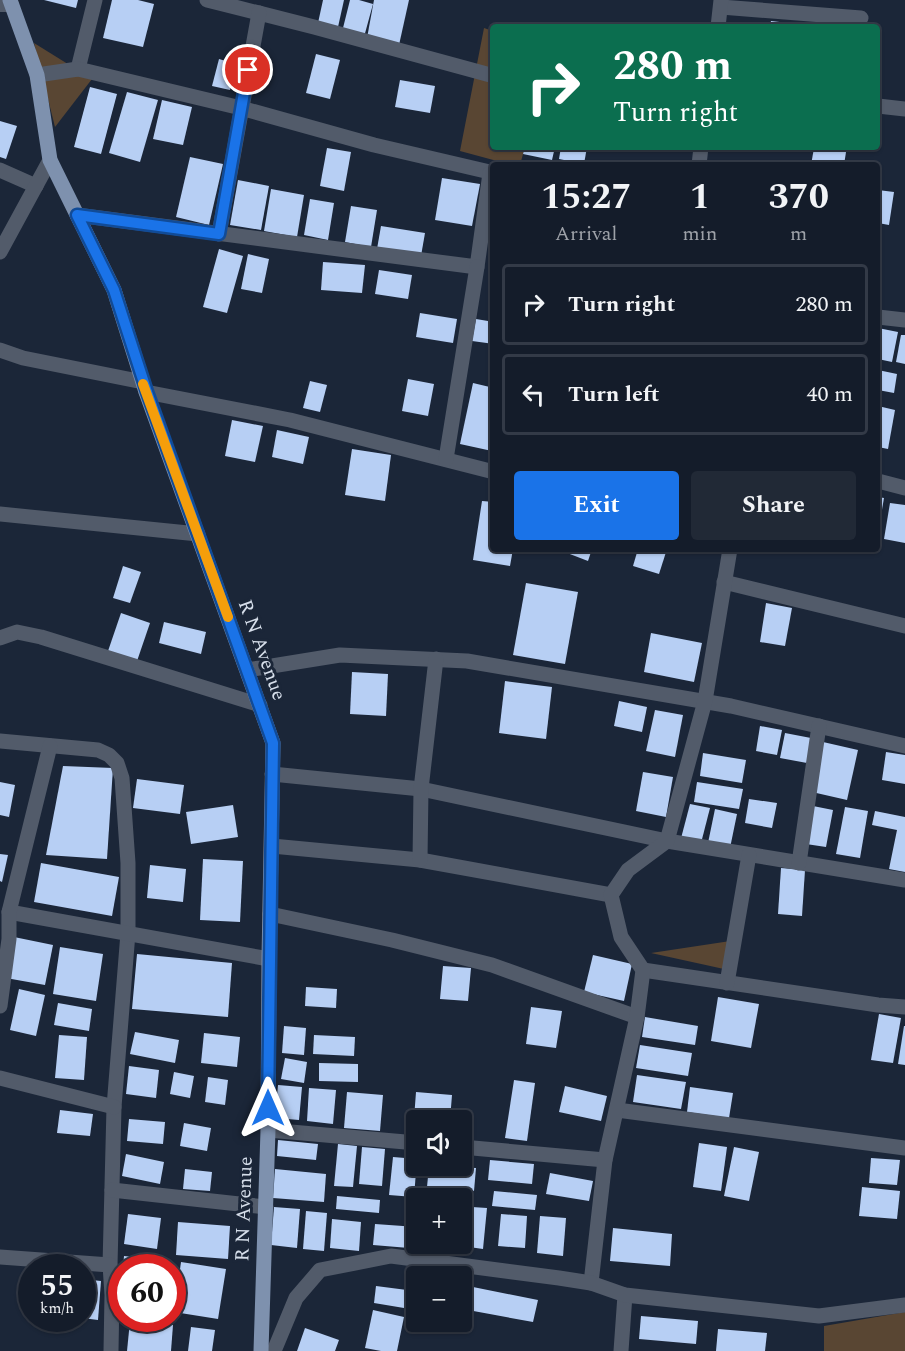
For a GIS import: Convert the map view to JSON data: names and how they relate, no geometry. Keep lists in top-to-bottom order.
{
  "streets": {
    "main road": ["R N Avenue"]
  },
  "page": {
    "turn": ["280 m", "Turn right"],
    "eta": [
      "15:27",
      "Arrival",
      "1",
      "min",
      "370",
      "m"
    ],
    "list": [
      {
        "name": "Turn right",
        "value": "280 m"
      },
      {
        "name": "Turn left",
        "value": "40 m"
      }
    ],
    "buttons": ["Exit", "Share"],
    "map_buttons": ["+", "−"],
    "speed": "55 km/h",
    "limit": "60"
  }
}
